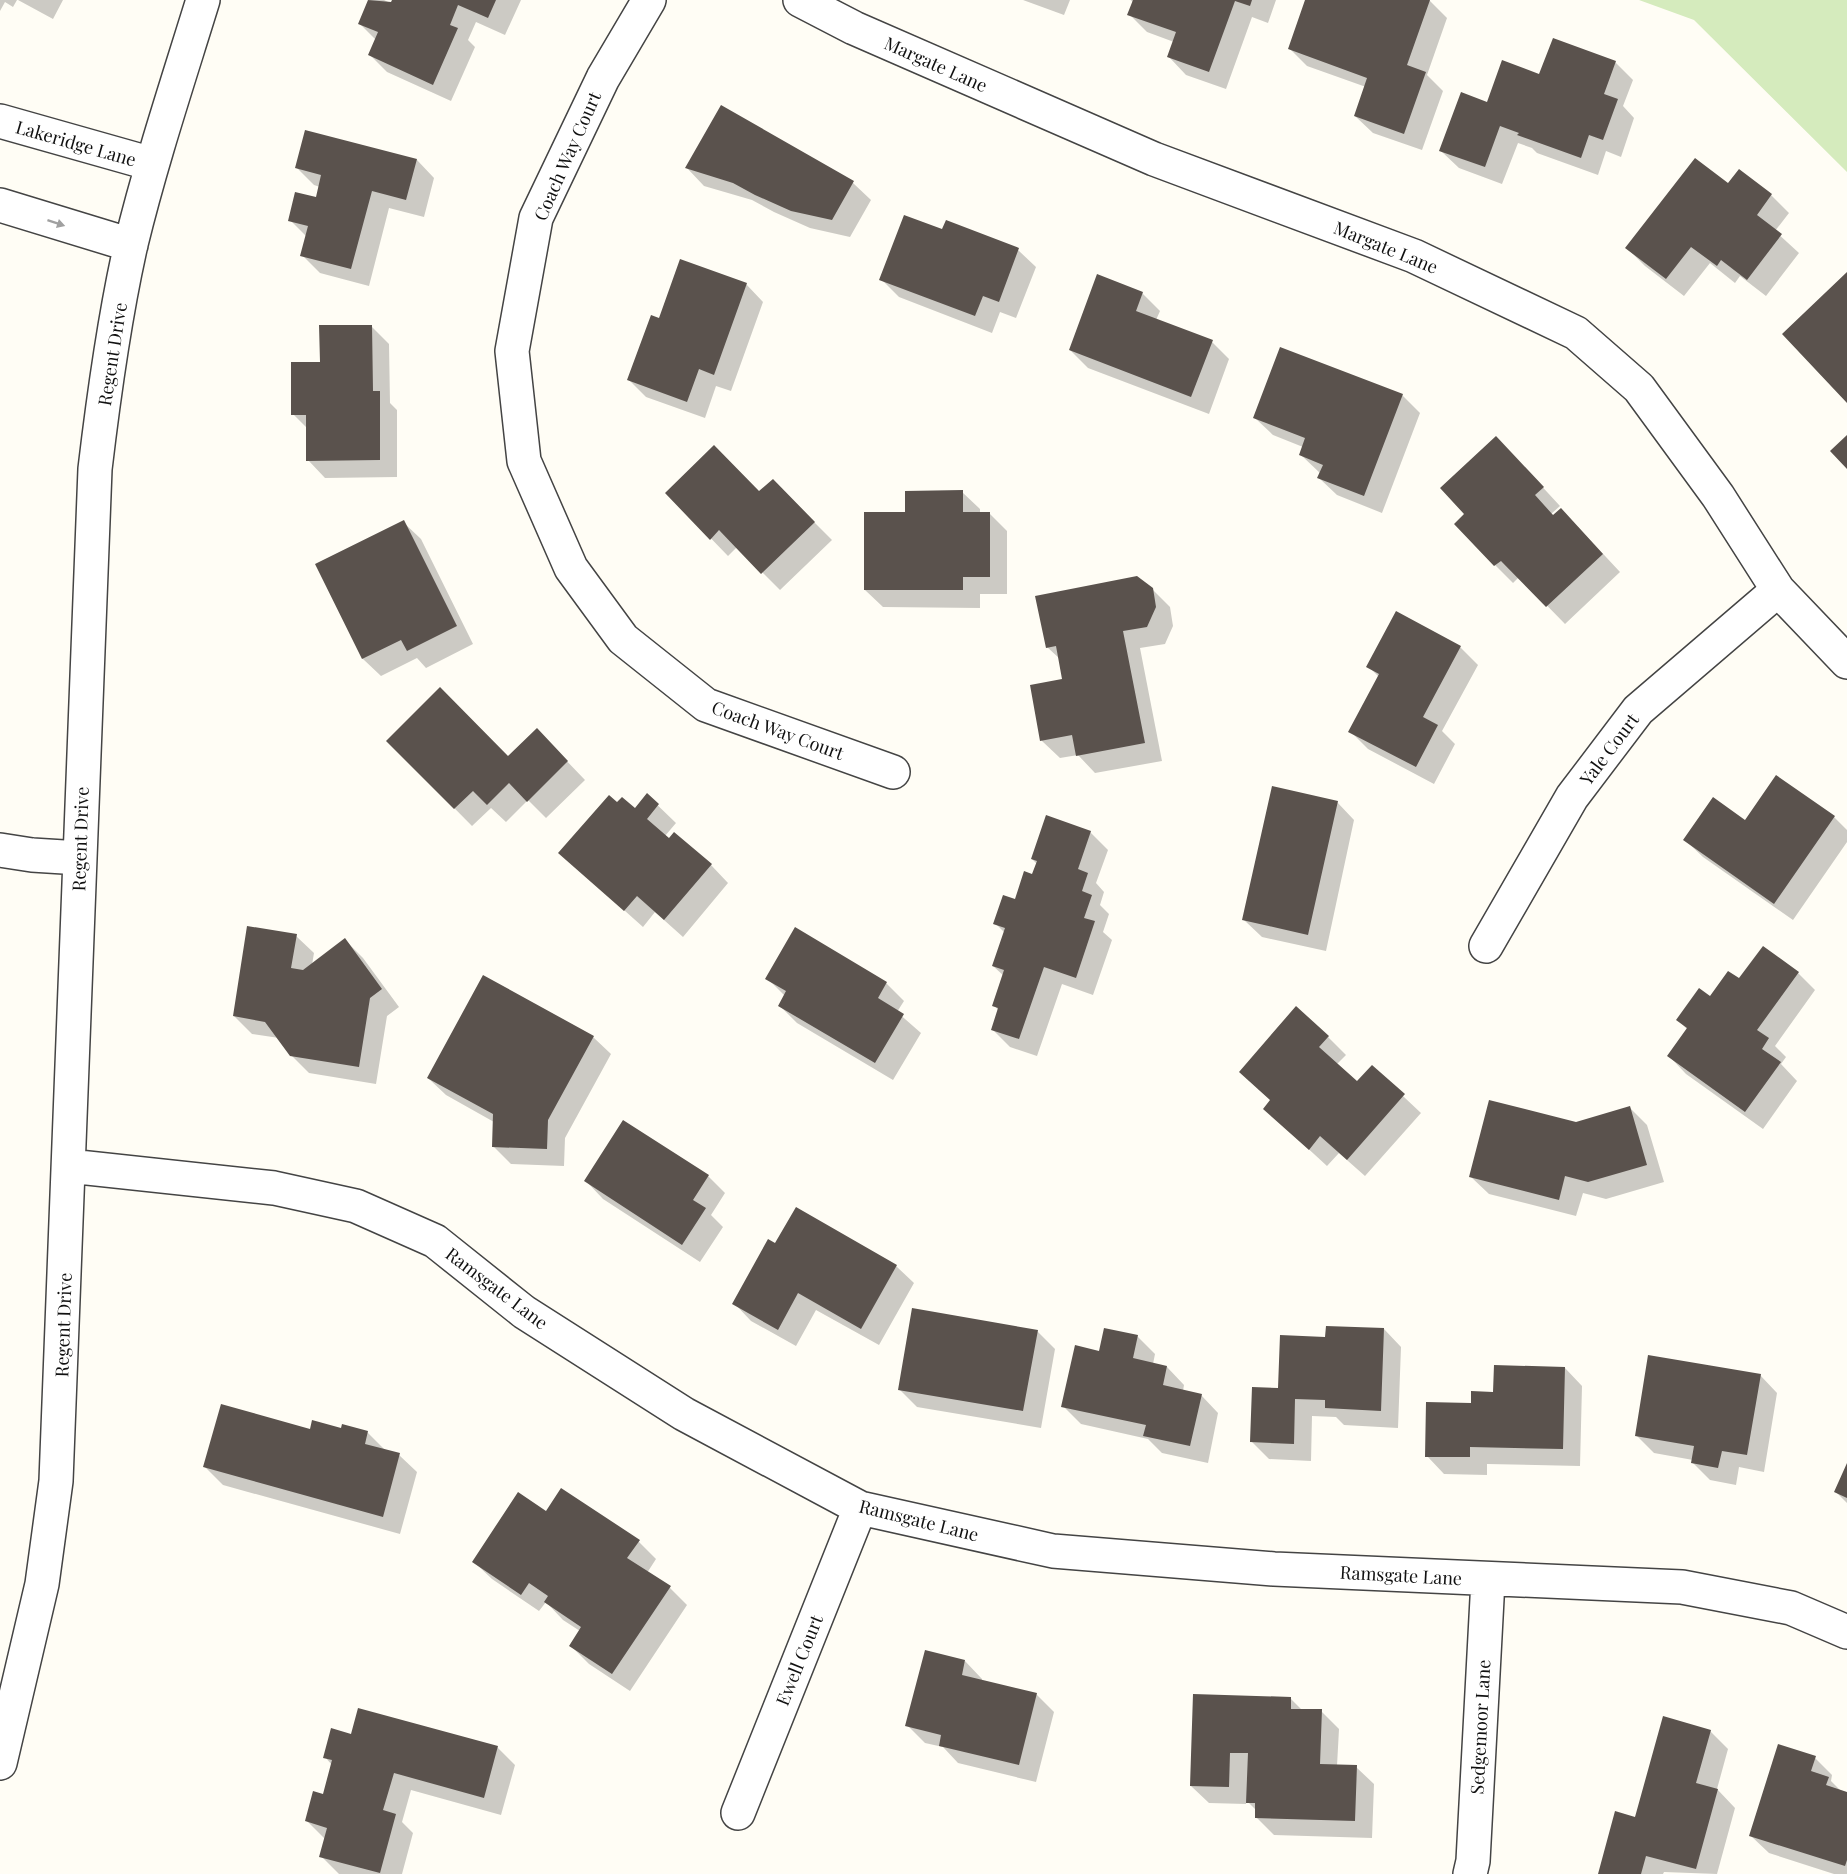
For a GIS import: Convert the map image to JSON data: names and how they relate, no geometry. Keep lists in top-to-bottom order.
{
  "streets": {
    "street": [
      "Margate Lane",
      "Lakeridge Lane",
      "Coach Way Court",
      "Regent Drive",
      "Yale Court",
      "Ramsgate Lane",
      "Ewell Court",
      "Sedgemoor Lane"
    ]
  },
  "crossings": [
    ["Margate Lane", "Yale Court"],
    ["Lakeridge Lane", "Regent Drive"],
    ["Regent Drive", "Ramsgate Lane"],
    ["Ramsgate Lane", "Ewell Court"],
    ["Ramsgate Lane", "Sedgemoor Lane"]
  ]
}
